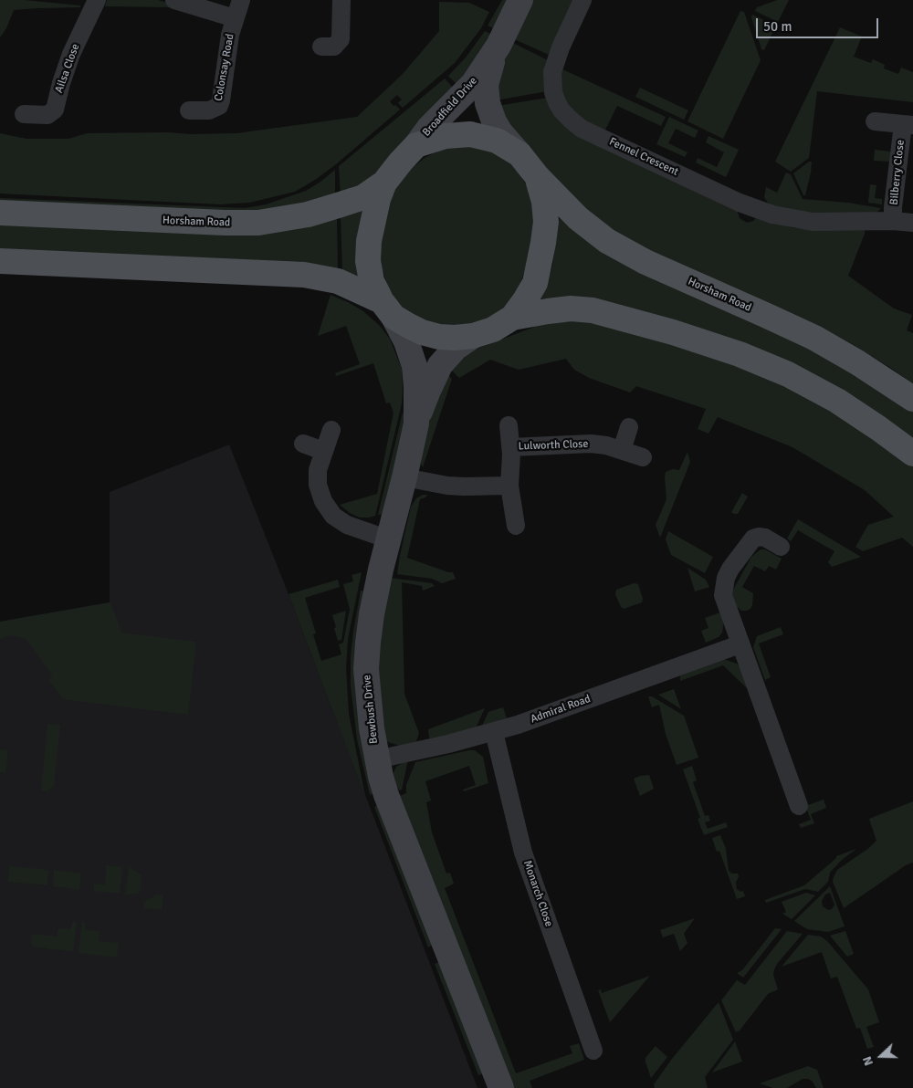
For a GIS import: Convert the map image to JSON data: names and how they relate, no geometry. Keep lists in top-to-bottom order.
{
  "streets": {
    "main road": ["Horsham Road"],
    "street": [
      "Colonsay Road",
      "Ailsa Close",
      "Broadfield Drive",
      "Fennel Crescent",
      "Bilberry Close",
      "Lulworth Close",
      "Bewbush Drive",
      "Admiral Road",
      "Monarch Close"
    ]
  },
  "crossings": [
    ["Broadfield Drive", "Horsham Road"],
    ["Fennel Crescent", "Bilberry Close"],
    ["Bewbush Drive", "Admiral Road"],
    ["Admiral Road", "Monarch Close"]
  ],
  "scale_bar": "50 m",
  "north": "left"
}
